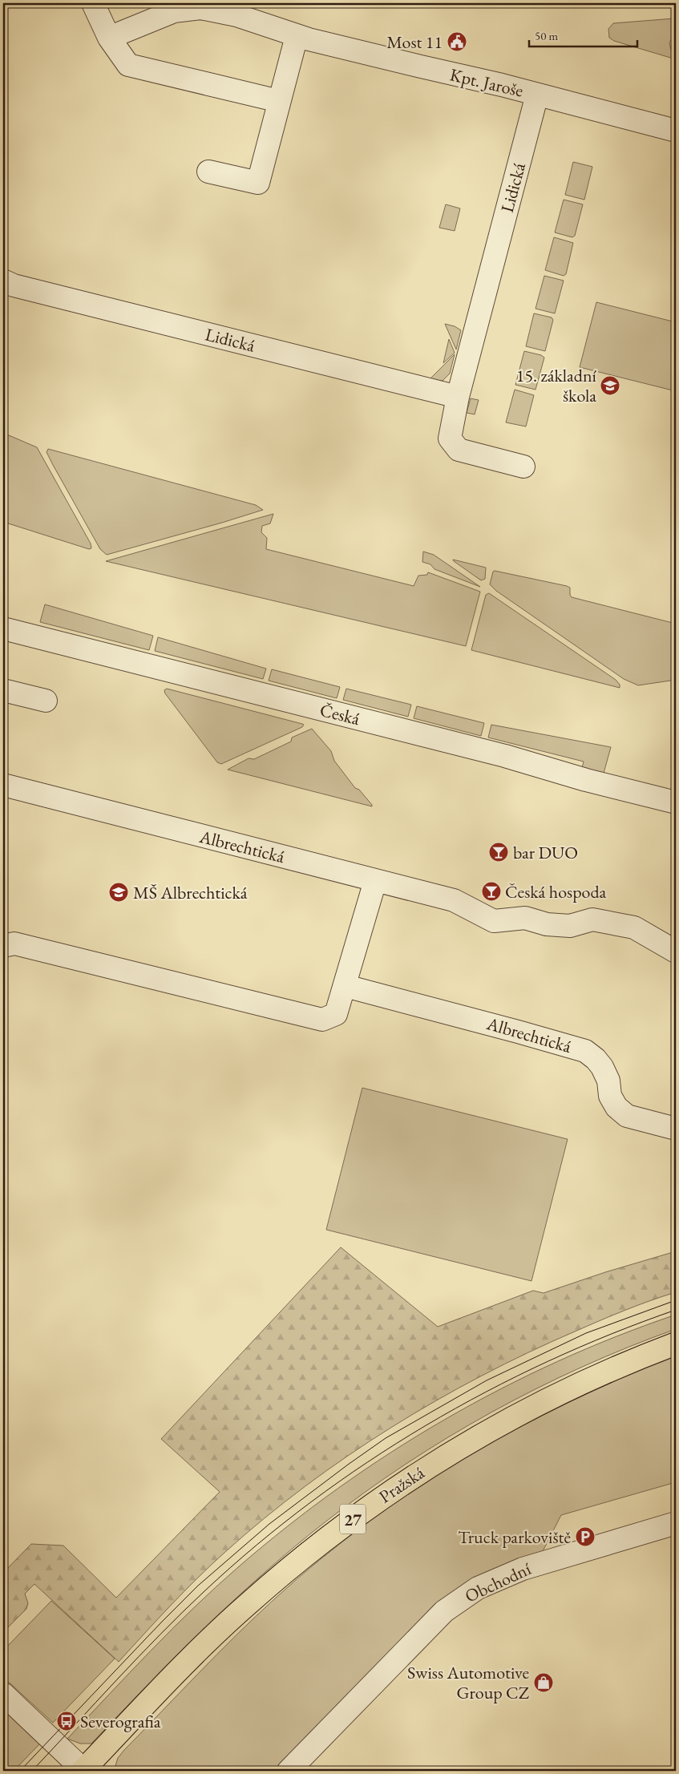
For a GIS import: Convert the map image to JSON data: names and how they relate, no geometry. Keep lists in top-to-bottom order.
{
  "streets": {
    "main road": ["Pražská", "27"],
    "street": [
      "Kpt. Jaroše",
      "Lidická",
      "Česká",
      "Albrechtická",
      "Obchodní"
    ]
  },
  "crossings": [
    ["Kpt. Jaroše", "Lidická"]
  ],
  "places": {
    "public building": ["Most 11"],
    "school or university": ["15. základní škola", "MŠ Albrechtická"],
    "bar": ["bar DUO", "Česká hospoda"],
    "parking": ["Truck parkoviště"],
    "shop": ["Swiss Automotive Group CZ"],
    "bus stop": ["Severografia"]
  },
  "scale_bar": "50 m"
}
